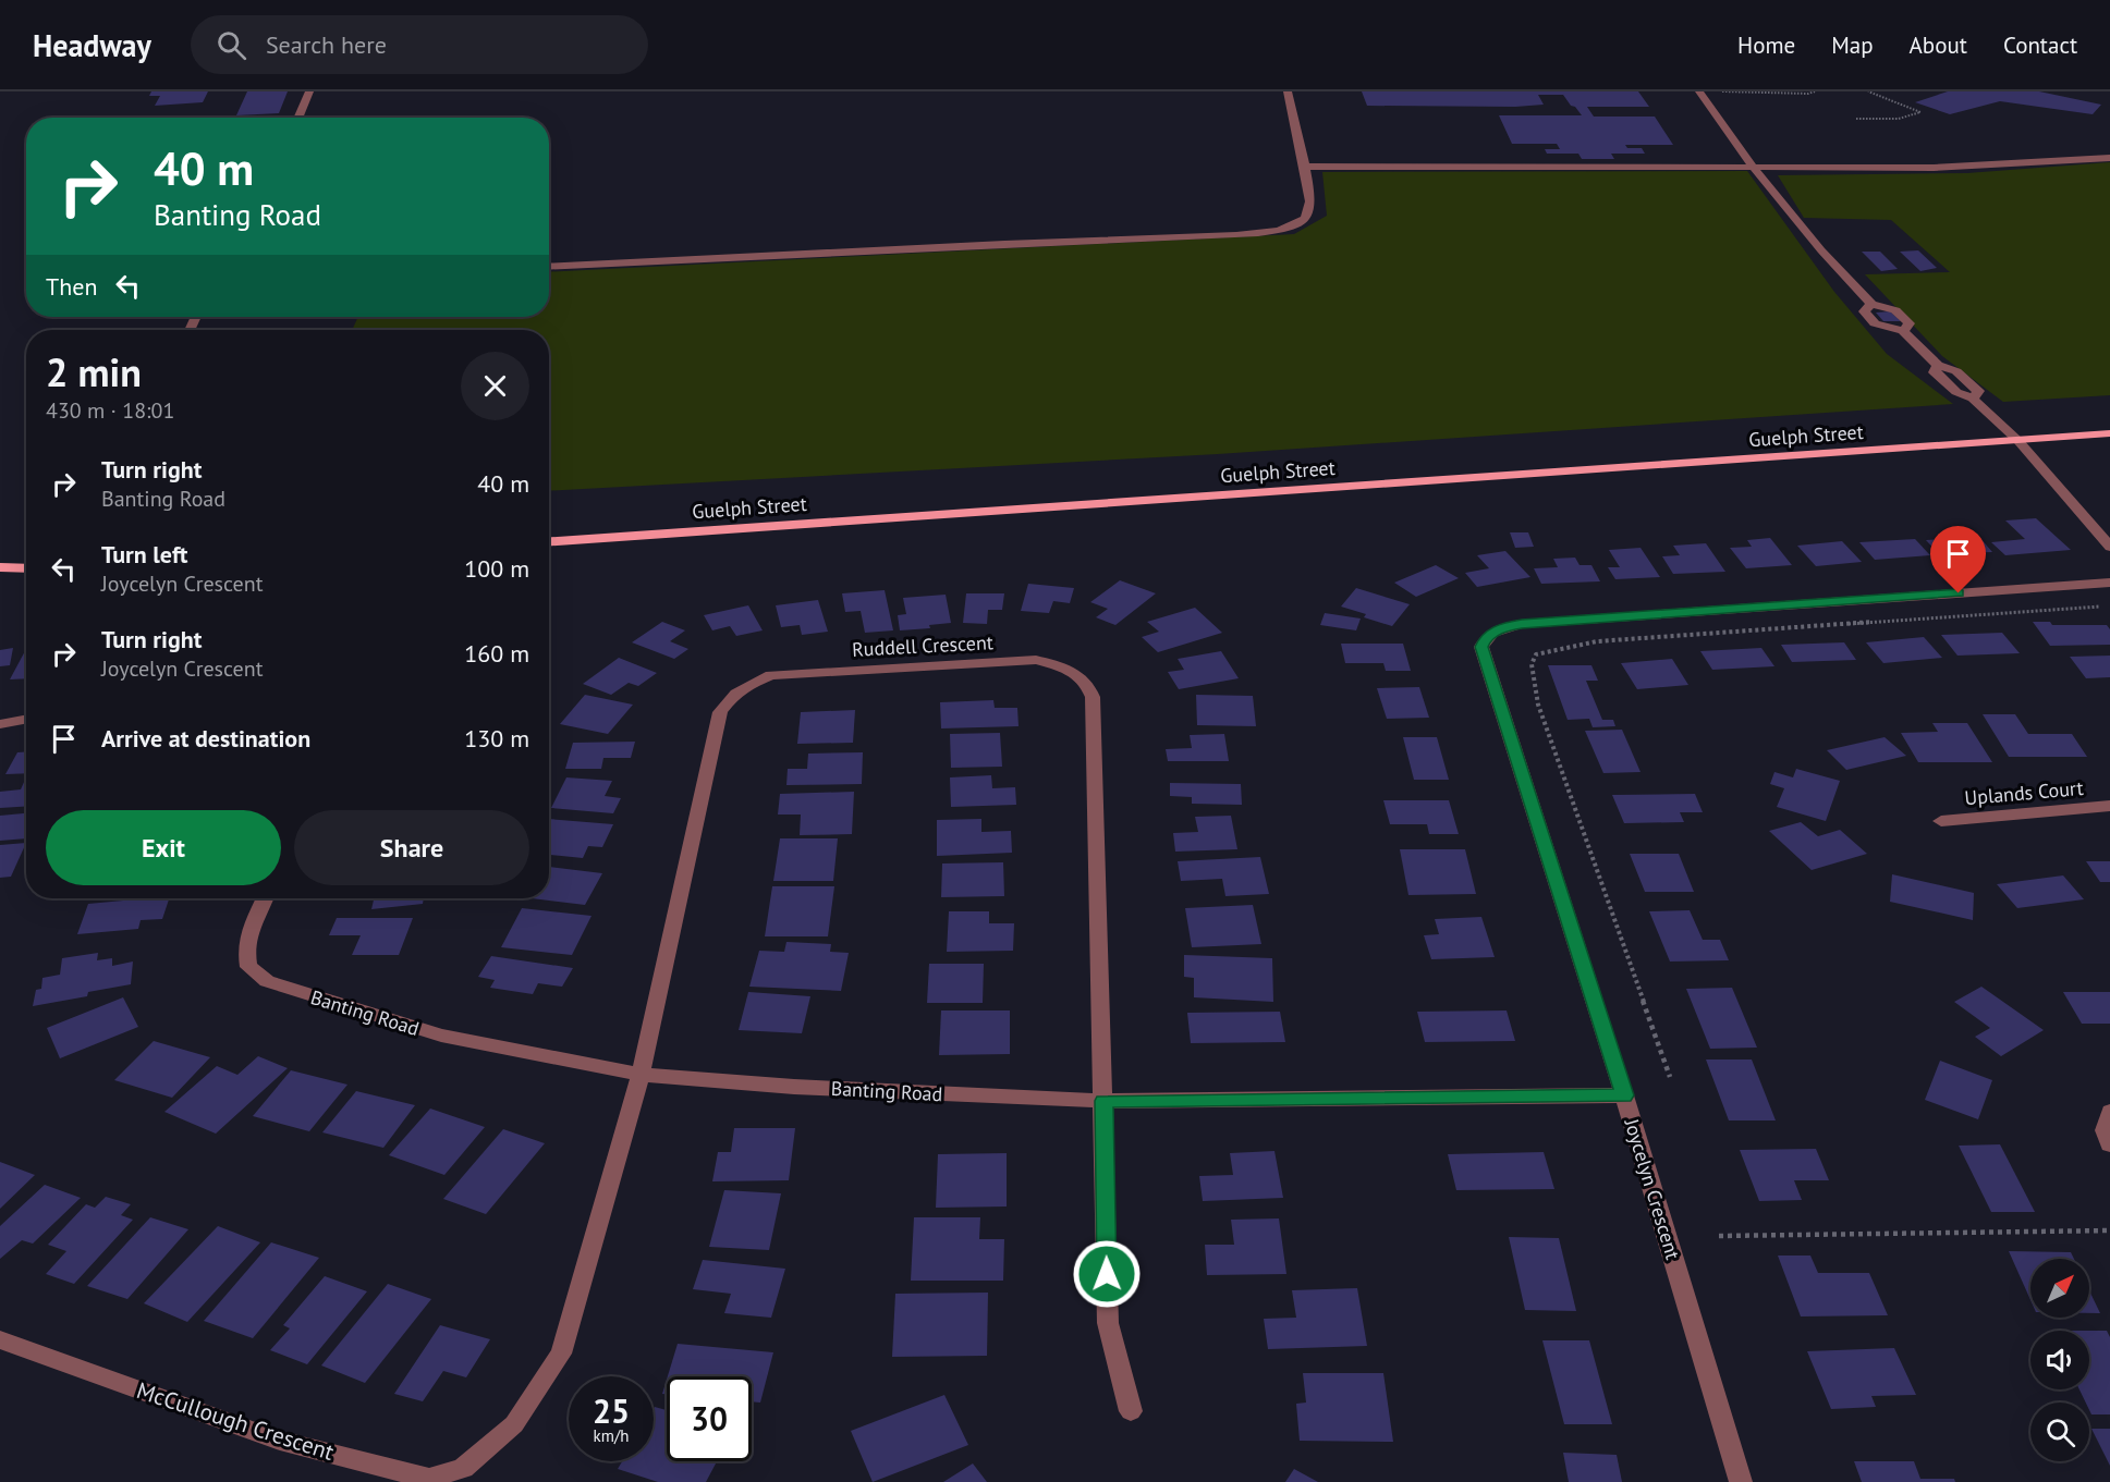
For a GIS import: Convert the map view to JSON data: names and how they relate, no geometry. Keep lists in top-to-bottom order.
{
  "streets": {
    "main road": ["Guelph Street"],
    "street": [
      "Ruddell Crescent",
      "Uplands Court",
      "Banting Road",
      "Joycelyn Crescent",
      "McCullough Crescent"
    ]
  },
  "crossings": [
    ["Ruddell Crescent", "Banting Road"],
    ["Ruddell Crescent", "McCullough Crescent"],
    ["Banting Road", "Joycelyn Crescent"],
    ["Banting Road", "McCullough Crescent"]
  ],
  "north": "top right",
  "page": {
    "header": "Headway",
    "search": "Search here",
    "nav": [
      "Home",
      "Map",
      "About",
      "Contact"
    ],
    "turn": ["40 m", "Banting Road"],
    "then": "Then",
    "heading": ["2 min", "430 m · 18:01"],
    "list": [
      {
        "name": "Turn right",
        "note": "Banting Road",
        "value": "40 m"
      },
      {
        "name": "Turn left",
        "note": "Joycelyn Crescent",
        "value": "100 m"
      },
      {
        "name": "Turn right",
        "note": "Joycelyn Crescent",
        "value": "160 m"
      },
      {
        "name": "Arrive at destination",
        "value": "130 m"
      }
    ],
    "buttons": ["Exit", "Share"],
    "speed": "25 km/h",
    "limit": "30"
  }
}
